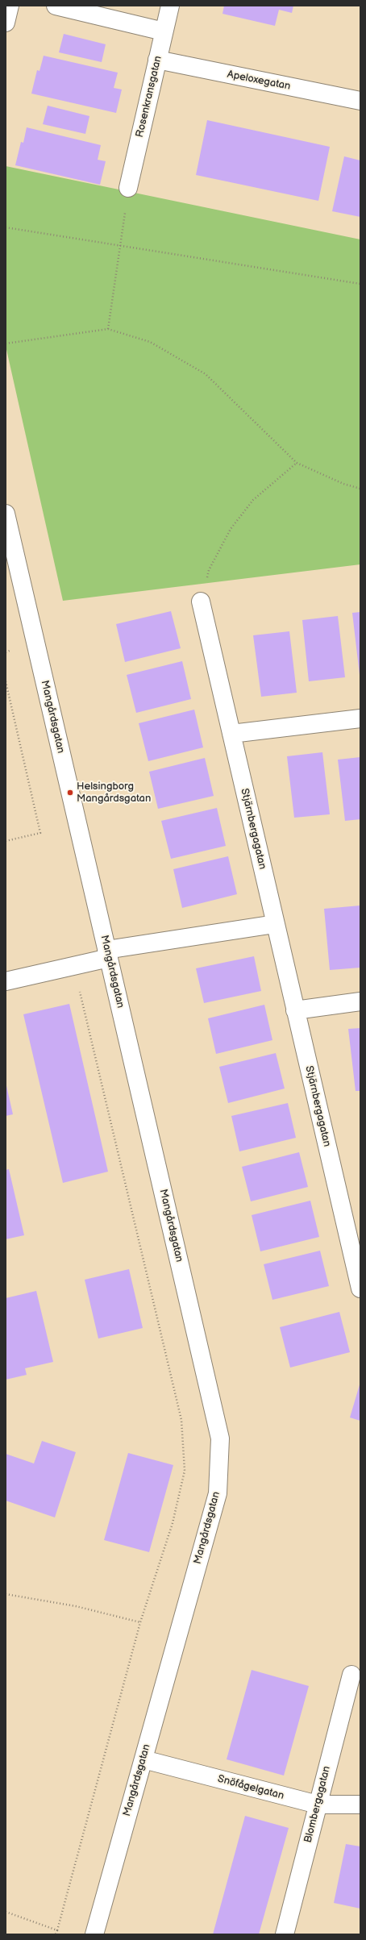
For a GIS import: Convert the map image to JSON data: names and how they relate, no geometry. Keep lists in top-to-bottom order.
{
  "streets": {
    "street": [
      "Apeloxegatan",
      "Rosenkransgatan",
      "Mangårdsgatan",
      "Stjärnbergagatan",
      "Snöfågelgatan",
      "Blombergagatan"
    ]
  },
  "crossings": [
    ["Apeloxegatan", "Rosenkransgatan"],
    ["Mangårdsgatan", "Snöfågelgatan"],
    ["Snöfågelgatan", "Blombergagatan"]
  ],
  "places": ["Helsingborg Mangårdsgatan"]
}
